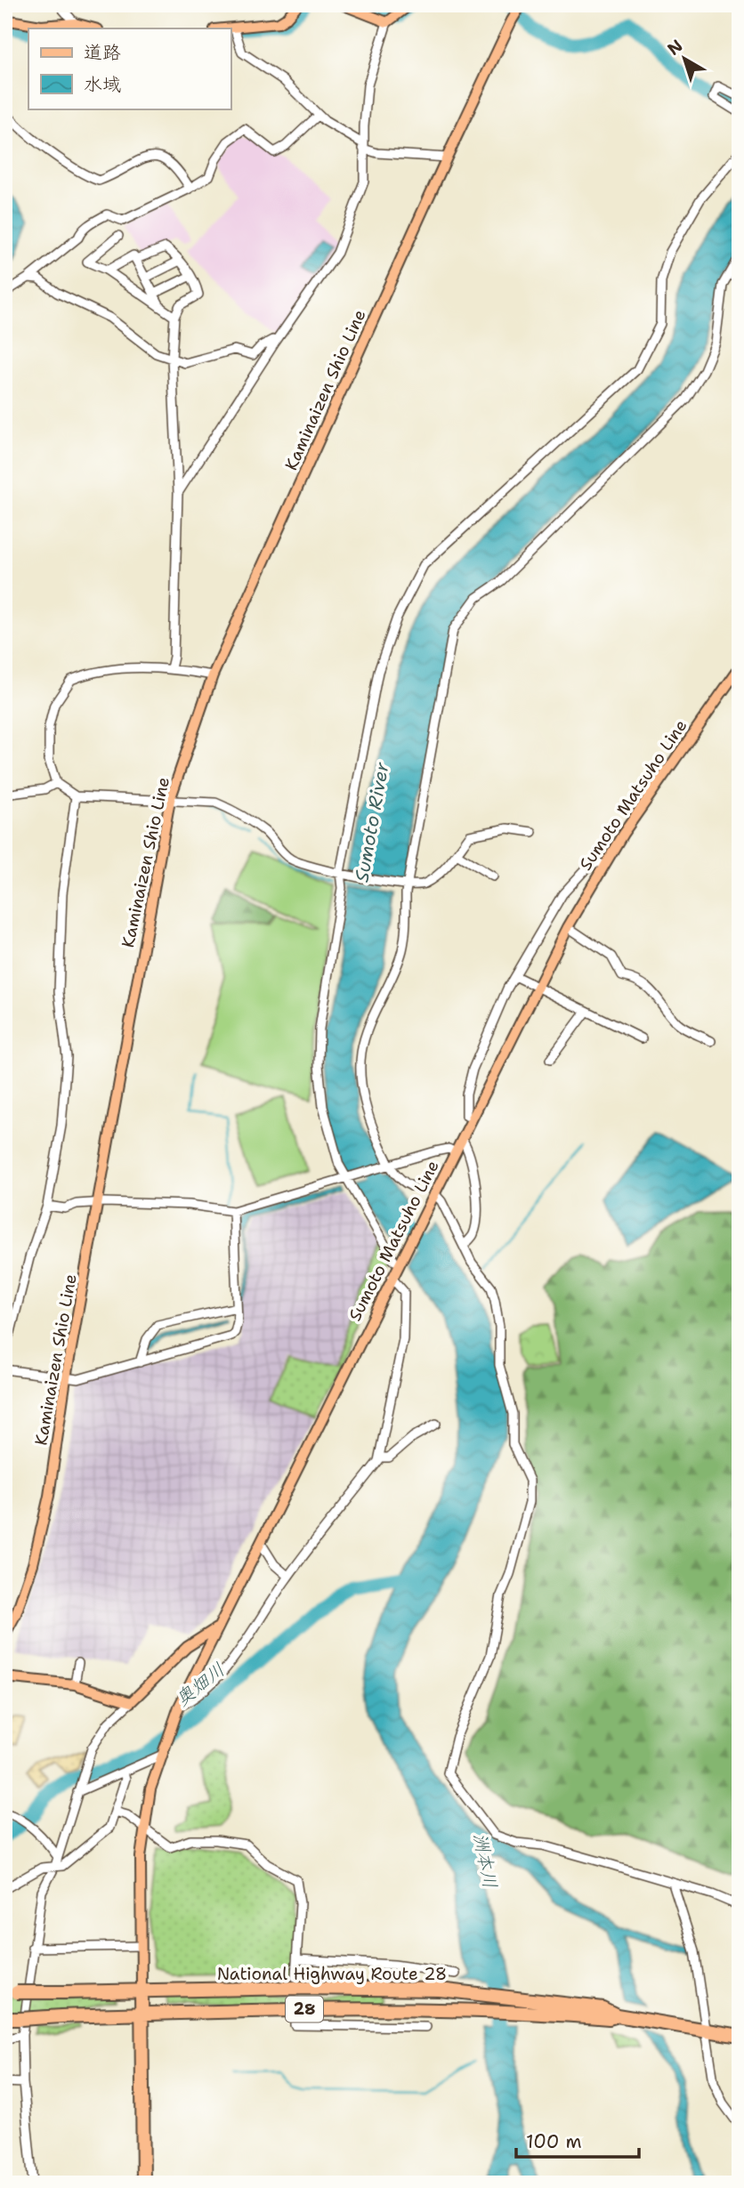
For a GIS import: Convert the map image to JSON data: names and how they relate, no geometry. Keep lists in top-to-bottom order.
{
  "streets": {
    "highway": ["National Highway Route 28", "28"],
    "main road": ["Kaminaizen Shio Line", "Sumoto Matsuho Line"]
  },
  "crossings": [
    ["Sumoto Matsuho Line", "National Highway Route 28"]
  ],
  "water": ["Sumoto River", "奥畑川", "洲本川"],
  "legend": ["道路", "水域"],
  "scale_bar": "100 m",
  "north": "top left"
}
